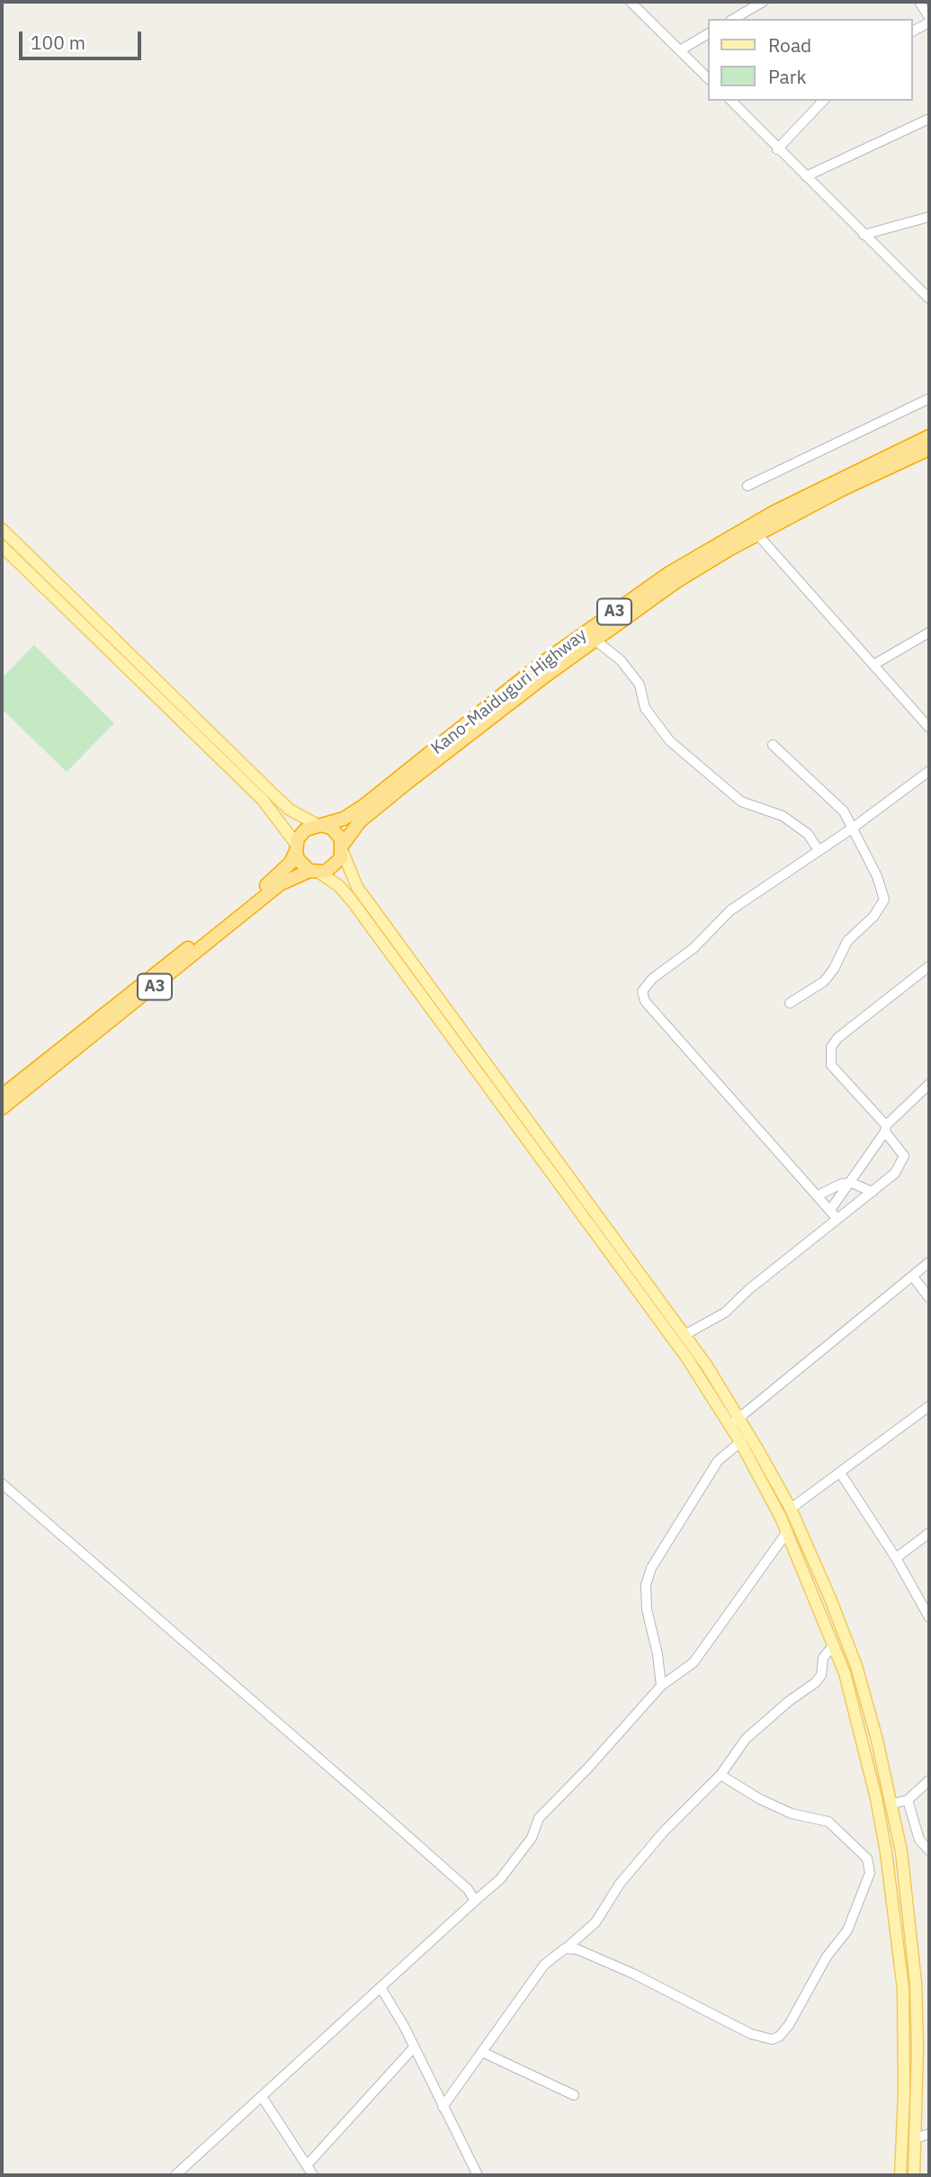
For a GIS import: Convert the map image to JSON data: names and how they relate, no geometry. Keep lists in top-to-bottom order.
{
  "streets": {
    "highway": ["A3", "Kano-Maiduguri Highway"]
  },
  "crossings": [
    ["A3", "Kano-Maiduguri Highway"]
  ],
  "legend": ["Road", "Park"],
  "scale_bar": "100 m"
}
